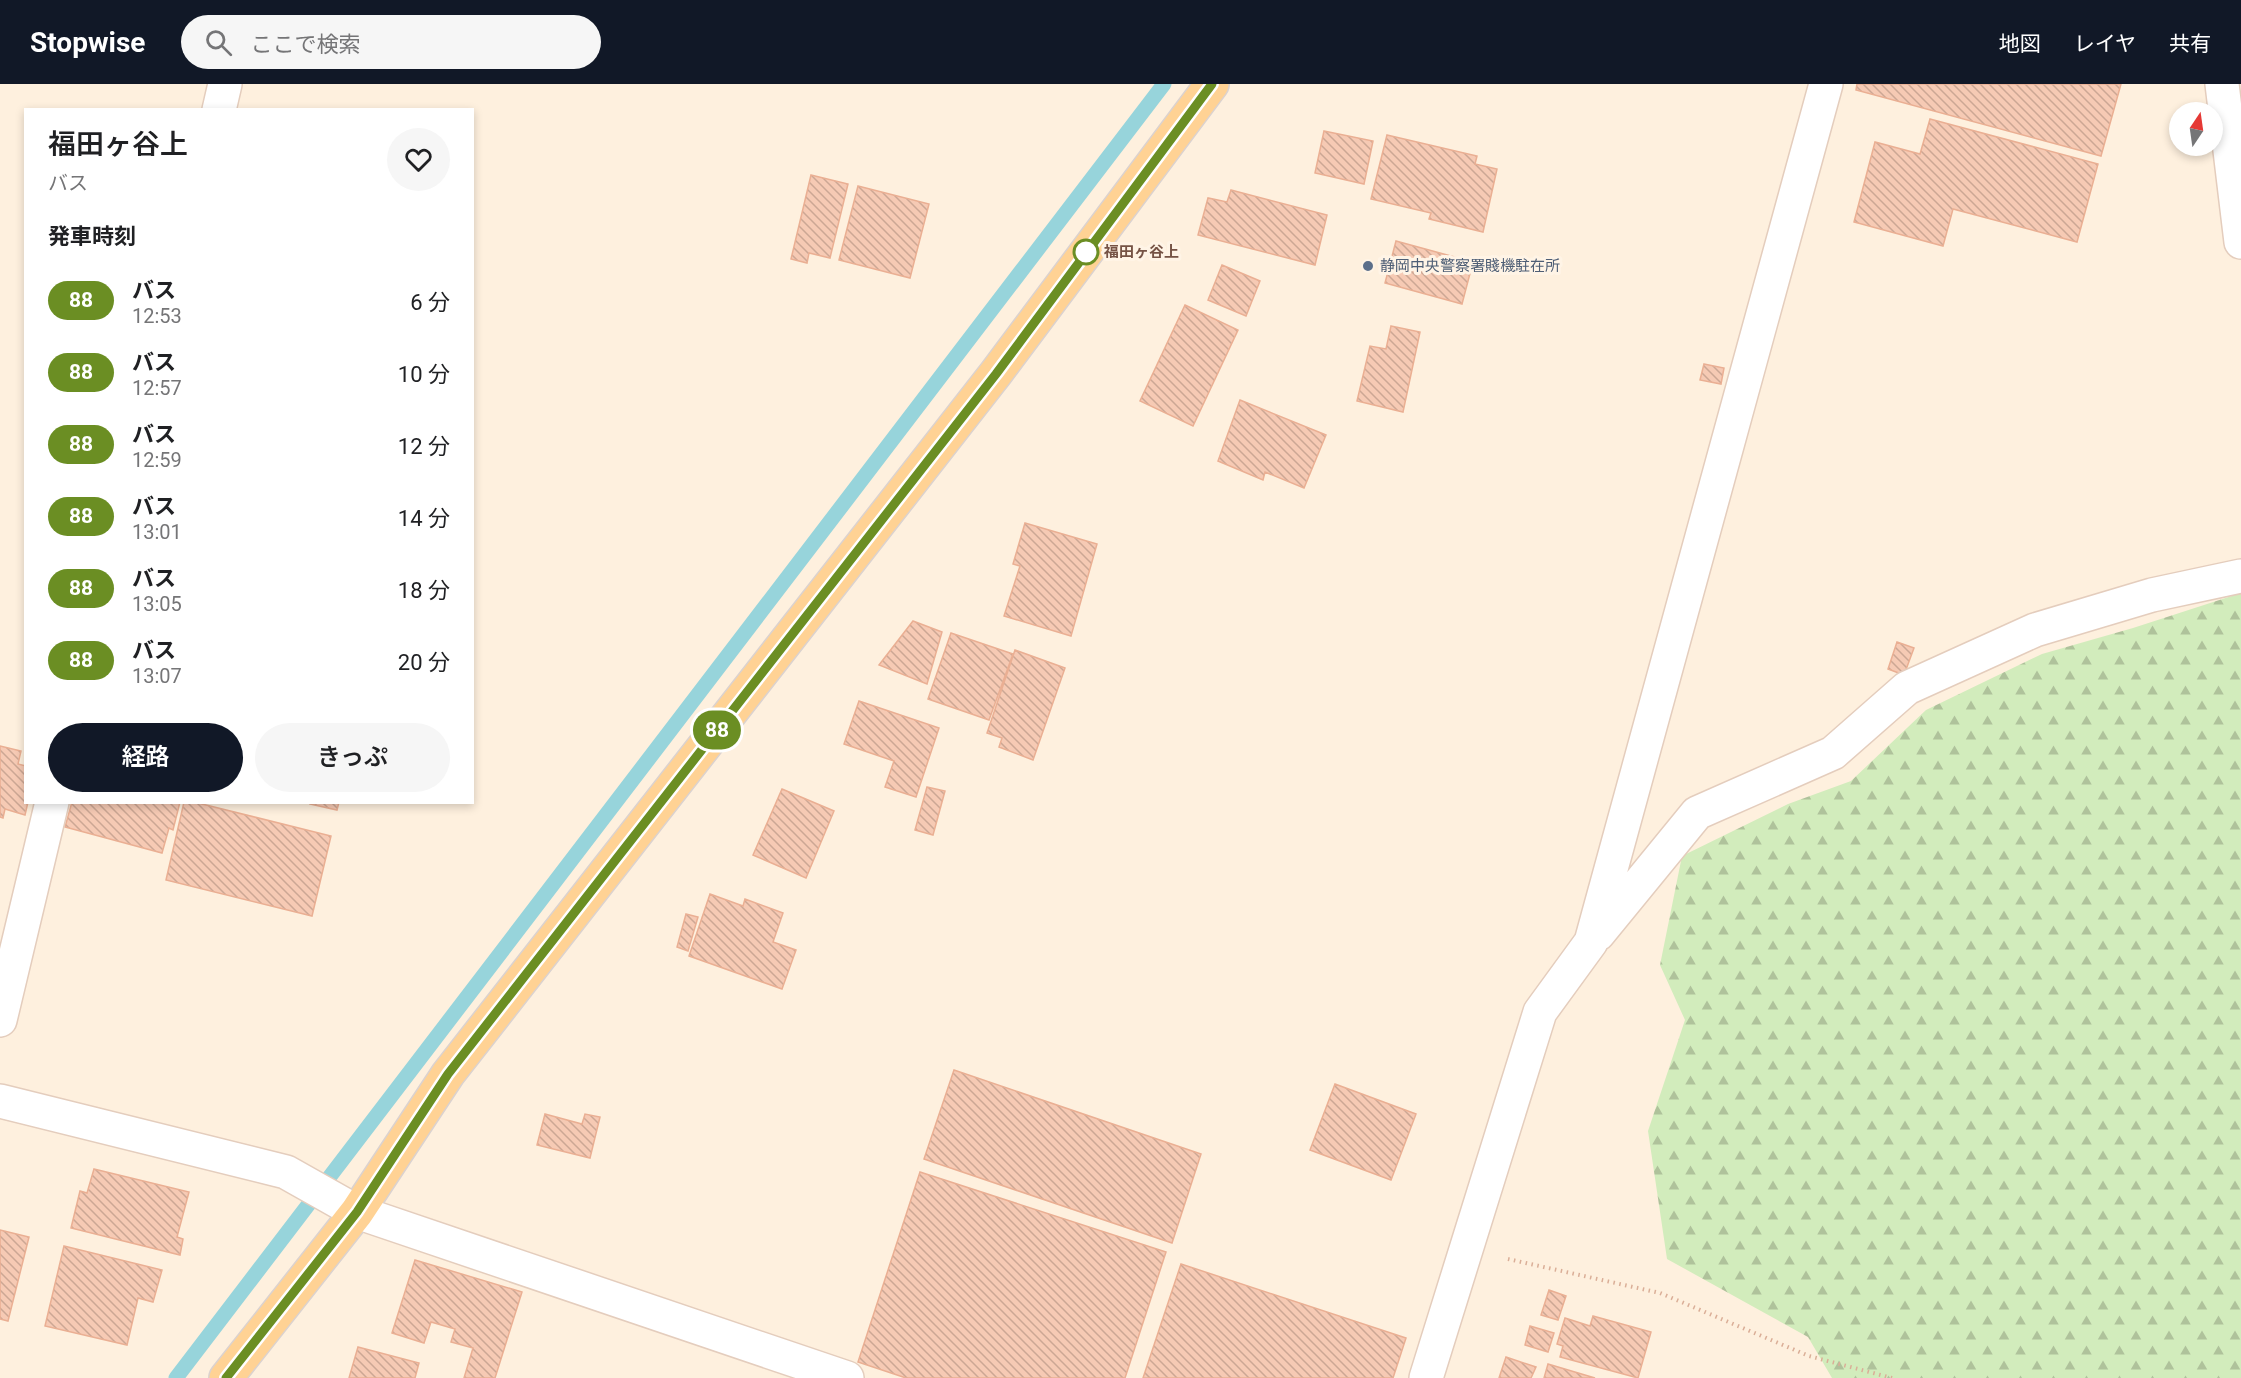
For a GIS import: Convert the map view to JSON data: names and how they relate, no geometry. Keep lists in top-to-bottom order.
{
  "places": ["福田ヶ谷上", "静岡中央警察署賤機駐在所"],
  "lines": ["bus line 88"],
  "north": "top",
  "page": {
    "header": "Stopwise",
    "search": "ここで検索",
    "nav": ["地図", "レイヤ", "共有"],
    "on_map": "88",
    "heading": [
      ["福田ヶ谷上", "バス"],
      "発車時刻"
    ],
    "list": [
      {
        "mark": "88",
        "name": "バス",
        "note": "12:53",
        "value": "6 分"
      },
      {
        "mark": "88",
        "name": "バス",
        "note": "12:57",
        "value": "10 分"
      },
      {
        "mark": "88",
        "name": "バス",
        "note": "12:59",
        "value": "12 分"
      },
      {
        "mark": "88",
        "name": "バス",
        "note": "13:01",
        "value": "14 分"
      },
      {
        "mark": "88",
        "name": "バス",
        "note": "13:05",
        "value": "18 分"
      },
      {
        "mark": "88",
        "name": "バス",
        "note": "13:07",
        "value": "20 分"
      }
    ],
    "buttons": ["経路", "きっぷ"]
  }
}
